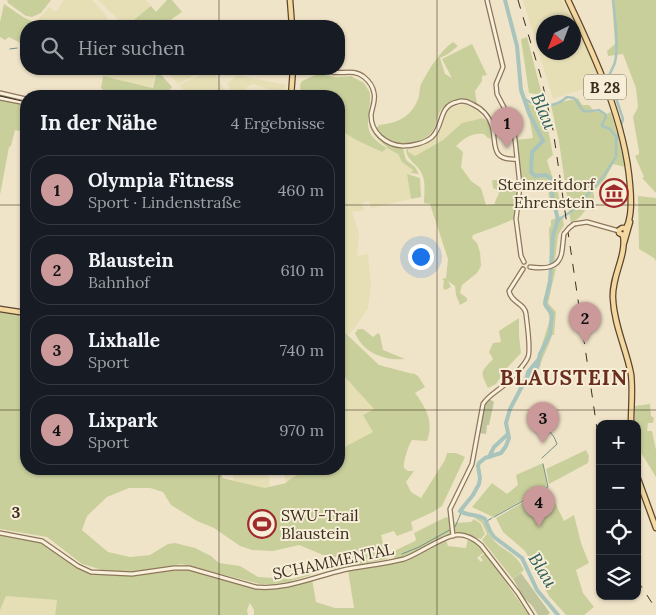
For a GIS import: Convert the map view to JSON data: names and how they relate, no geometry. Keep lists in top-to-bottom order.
{
  "streets": {
    "main road": ["B 28"],
    "street": ["SCHAMMENTAL"]
  },
  "districts": ["BLAUSTEIN"],
  "water": ["Blau"],
  "places": {
    "museum": ["Steinzeitdorf Ehrenstein"],
    "sports": ["SWU-Trail Blaustein"]
  },
  "north": "bottom left",
  "page": {
    "search": "Hier suchen",
    "heading": ["In der Nähe", "4 Ergebnisse"],
    "pins": [
      "1",
      "2",
      "3",
      "4"
    ],
    "list": [
      {
        "mark": "1",
        "name": "Olympia Fitness",
        "note": "Sport · Lindenstraße",
        "value": "460 m"
      },
      {
        "mark": "2",
        "name": "Blaustein",
        "note": "Bahnhof",
        "value": "610 m"
      },
      {
        "mark": "3",
        "name": "Lixhalle",
        "note": "Sport",
        "value": "740 m"
      },
      {
        "mark": "4",
        "name": "Lixpark",
        "note": "Sport",
        "value": "970 m"
      }
    ],
    "map_buttons": ["+", "−"]
  },
  "grid": {
    "rows": ["3"]
  }
}
